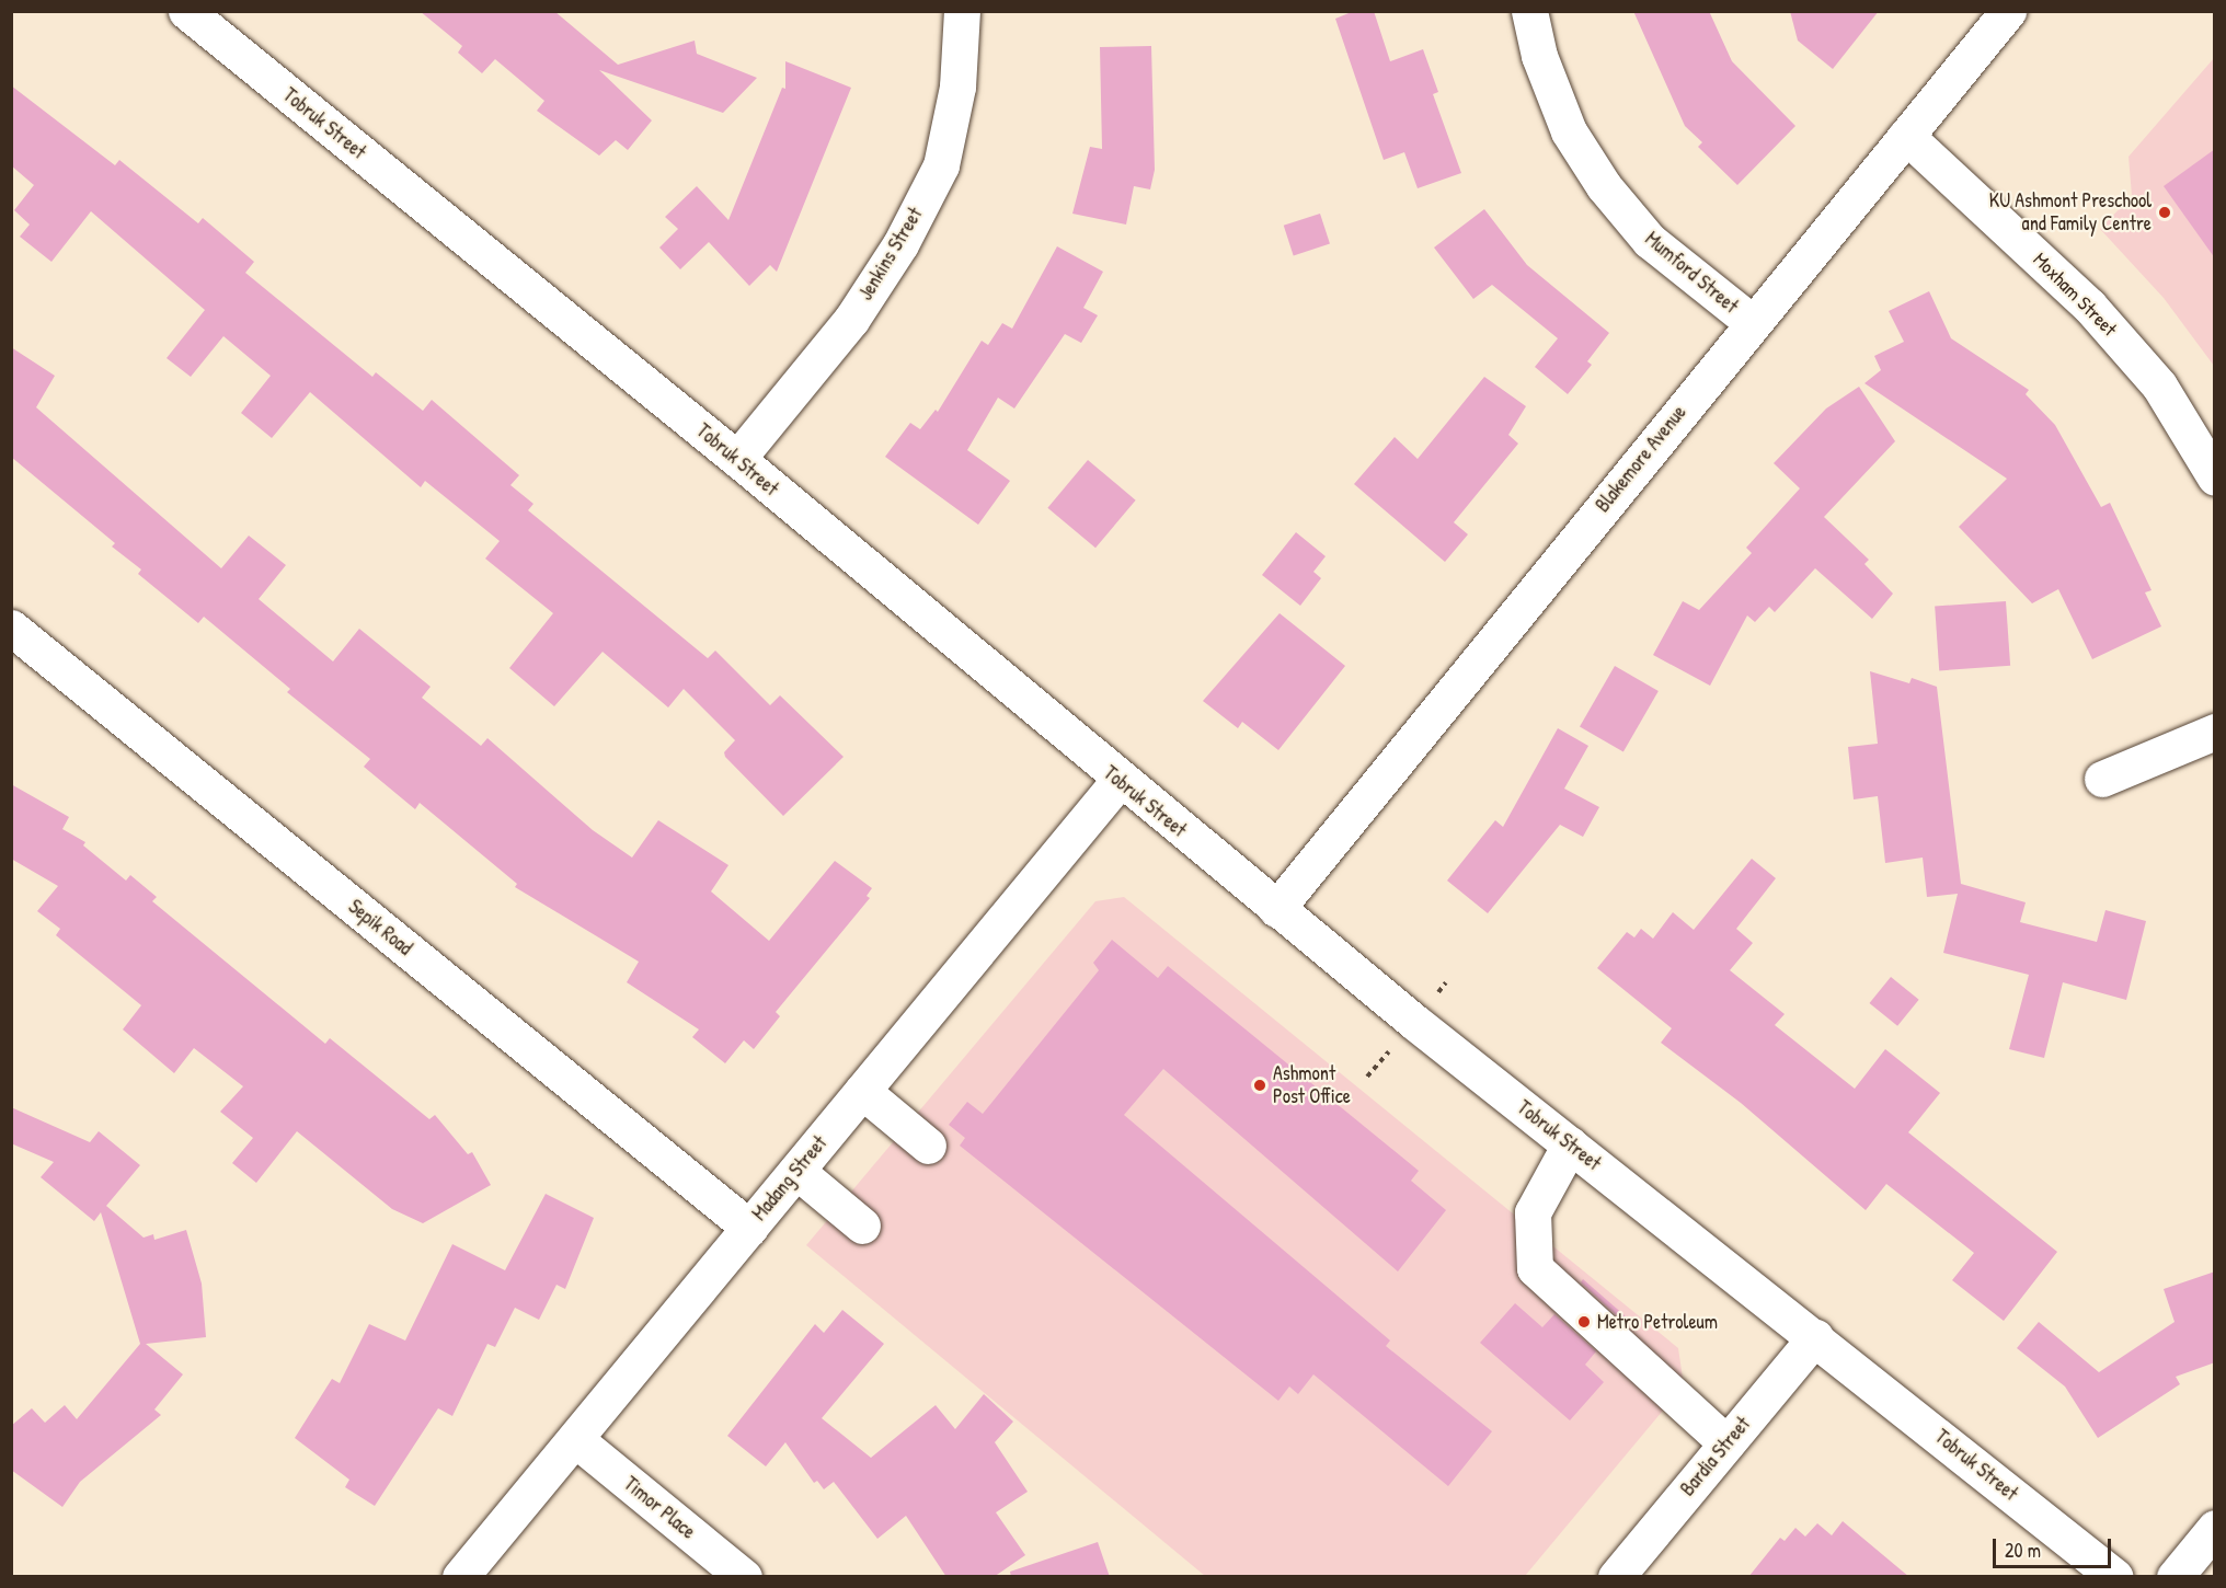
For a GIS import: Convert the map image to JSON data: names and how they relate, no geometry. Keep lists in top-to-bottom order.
{
  "streets": {
    "street": [
      "Tobruk Street",
      "Jenkins Street",
      "Mumford Street",
      "Moxham Street",
      "Blakemore Avenue",
      "Sepik Road",
      "Madang Street",
      "Bardia Street",
      "Timor Place"
    ]
  },
  "crossings": [
    ["Tobruk Street", "Jenkins Street"],
    ["Tobruk Street", "Blakemore Avenue"],
    ["Tobruk Street", "Madang Street"],
    ["Tobruk Street", "Bardia Street"],
    ["Mumford Street", "Blakemore Avenue"],
    ["Moxham Street", "Blakemore Avenue"],
    ["Sepik Road", "Madang Street"],
    ["Madang Street", "Timor Place"]
  ],
  "places": ["KU Ashmont Preschool and Family Centre", "Ashmont Post Office", "Metro Petroleum"],
  "scale_bar": "20 m"
}
